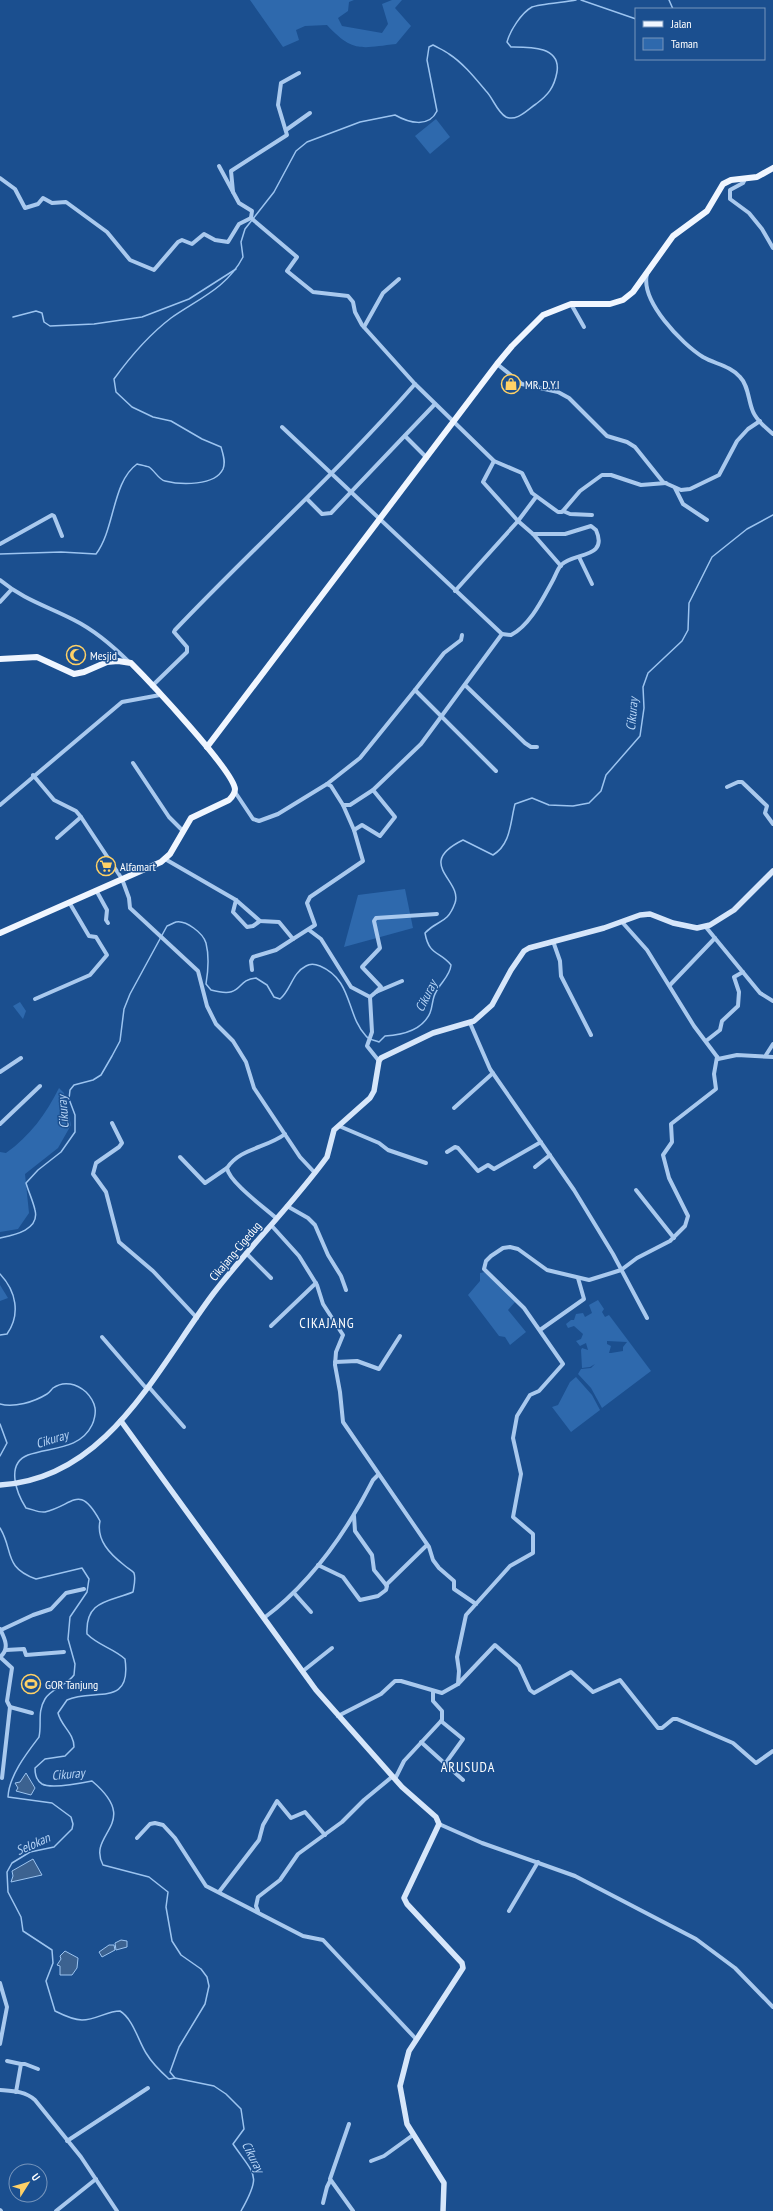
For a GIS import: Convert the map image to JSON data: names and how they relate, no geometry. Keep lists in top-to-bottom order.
{
  "streets": {
    "street": ["Cikajang-Cigedug"]
  },
  "districts": ["CIKAJANG", "ARUSUDA"],
  "water": ["Cikuray", "Selokan"],
  "places": {
    "shop": ["MR. D.Y.I"],
    "mosque": ["Mesjid"],
    "supermarket": ["Alfamart"],
    "sports": ["GOR Tanjung"]
  },
  "legend": ["Jalan", "Taman"],
  "north": "top right"
}
